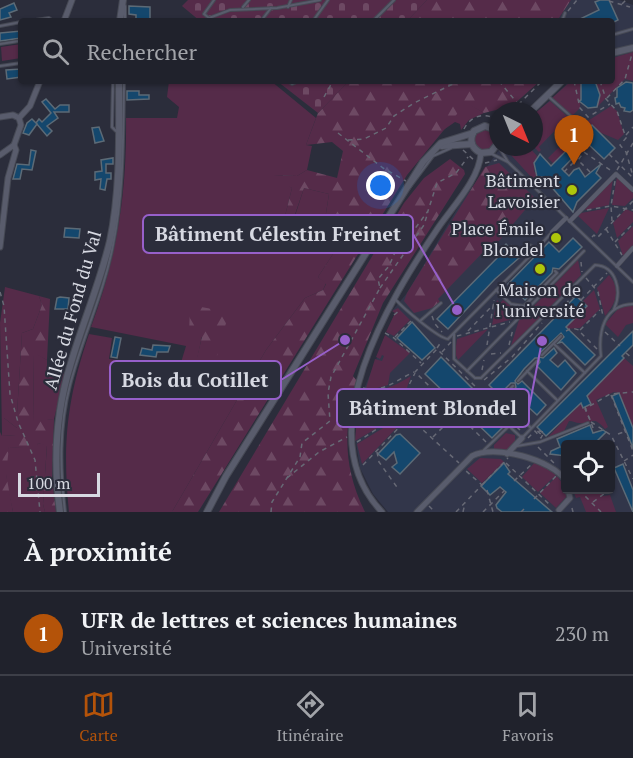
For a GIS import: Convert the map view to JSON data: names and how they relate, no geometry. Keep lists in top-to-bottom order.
{
  "streets": {
    "street": ["Allée du Fond du Val"]
  },
  "places": [
    "Bâtiment Lavoisier",
    "Place Émile Blondel",
    "Maison de l'université",
    "Bâtiment Célestin Freinet",
    "Bois du Cotillet",
    "Bâtiment Blondel"
  ],
  "scale_bar": "100 m",
  "north": "bottom right",
  "page": {
    "search": "Rechercher",
    "pins": "1",
    "scale": "100 m",
    "heading": "À proximité",
    "list": [
      {
        "mark": "1",
        "name": "UFR de lettres et sciences humaines",
        "note": "Université",
        "value": "230 m"
      }
    ],
    "nav": ["Carte", "Itinéraire", "Favoris"]
  }
}
